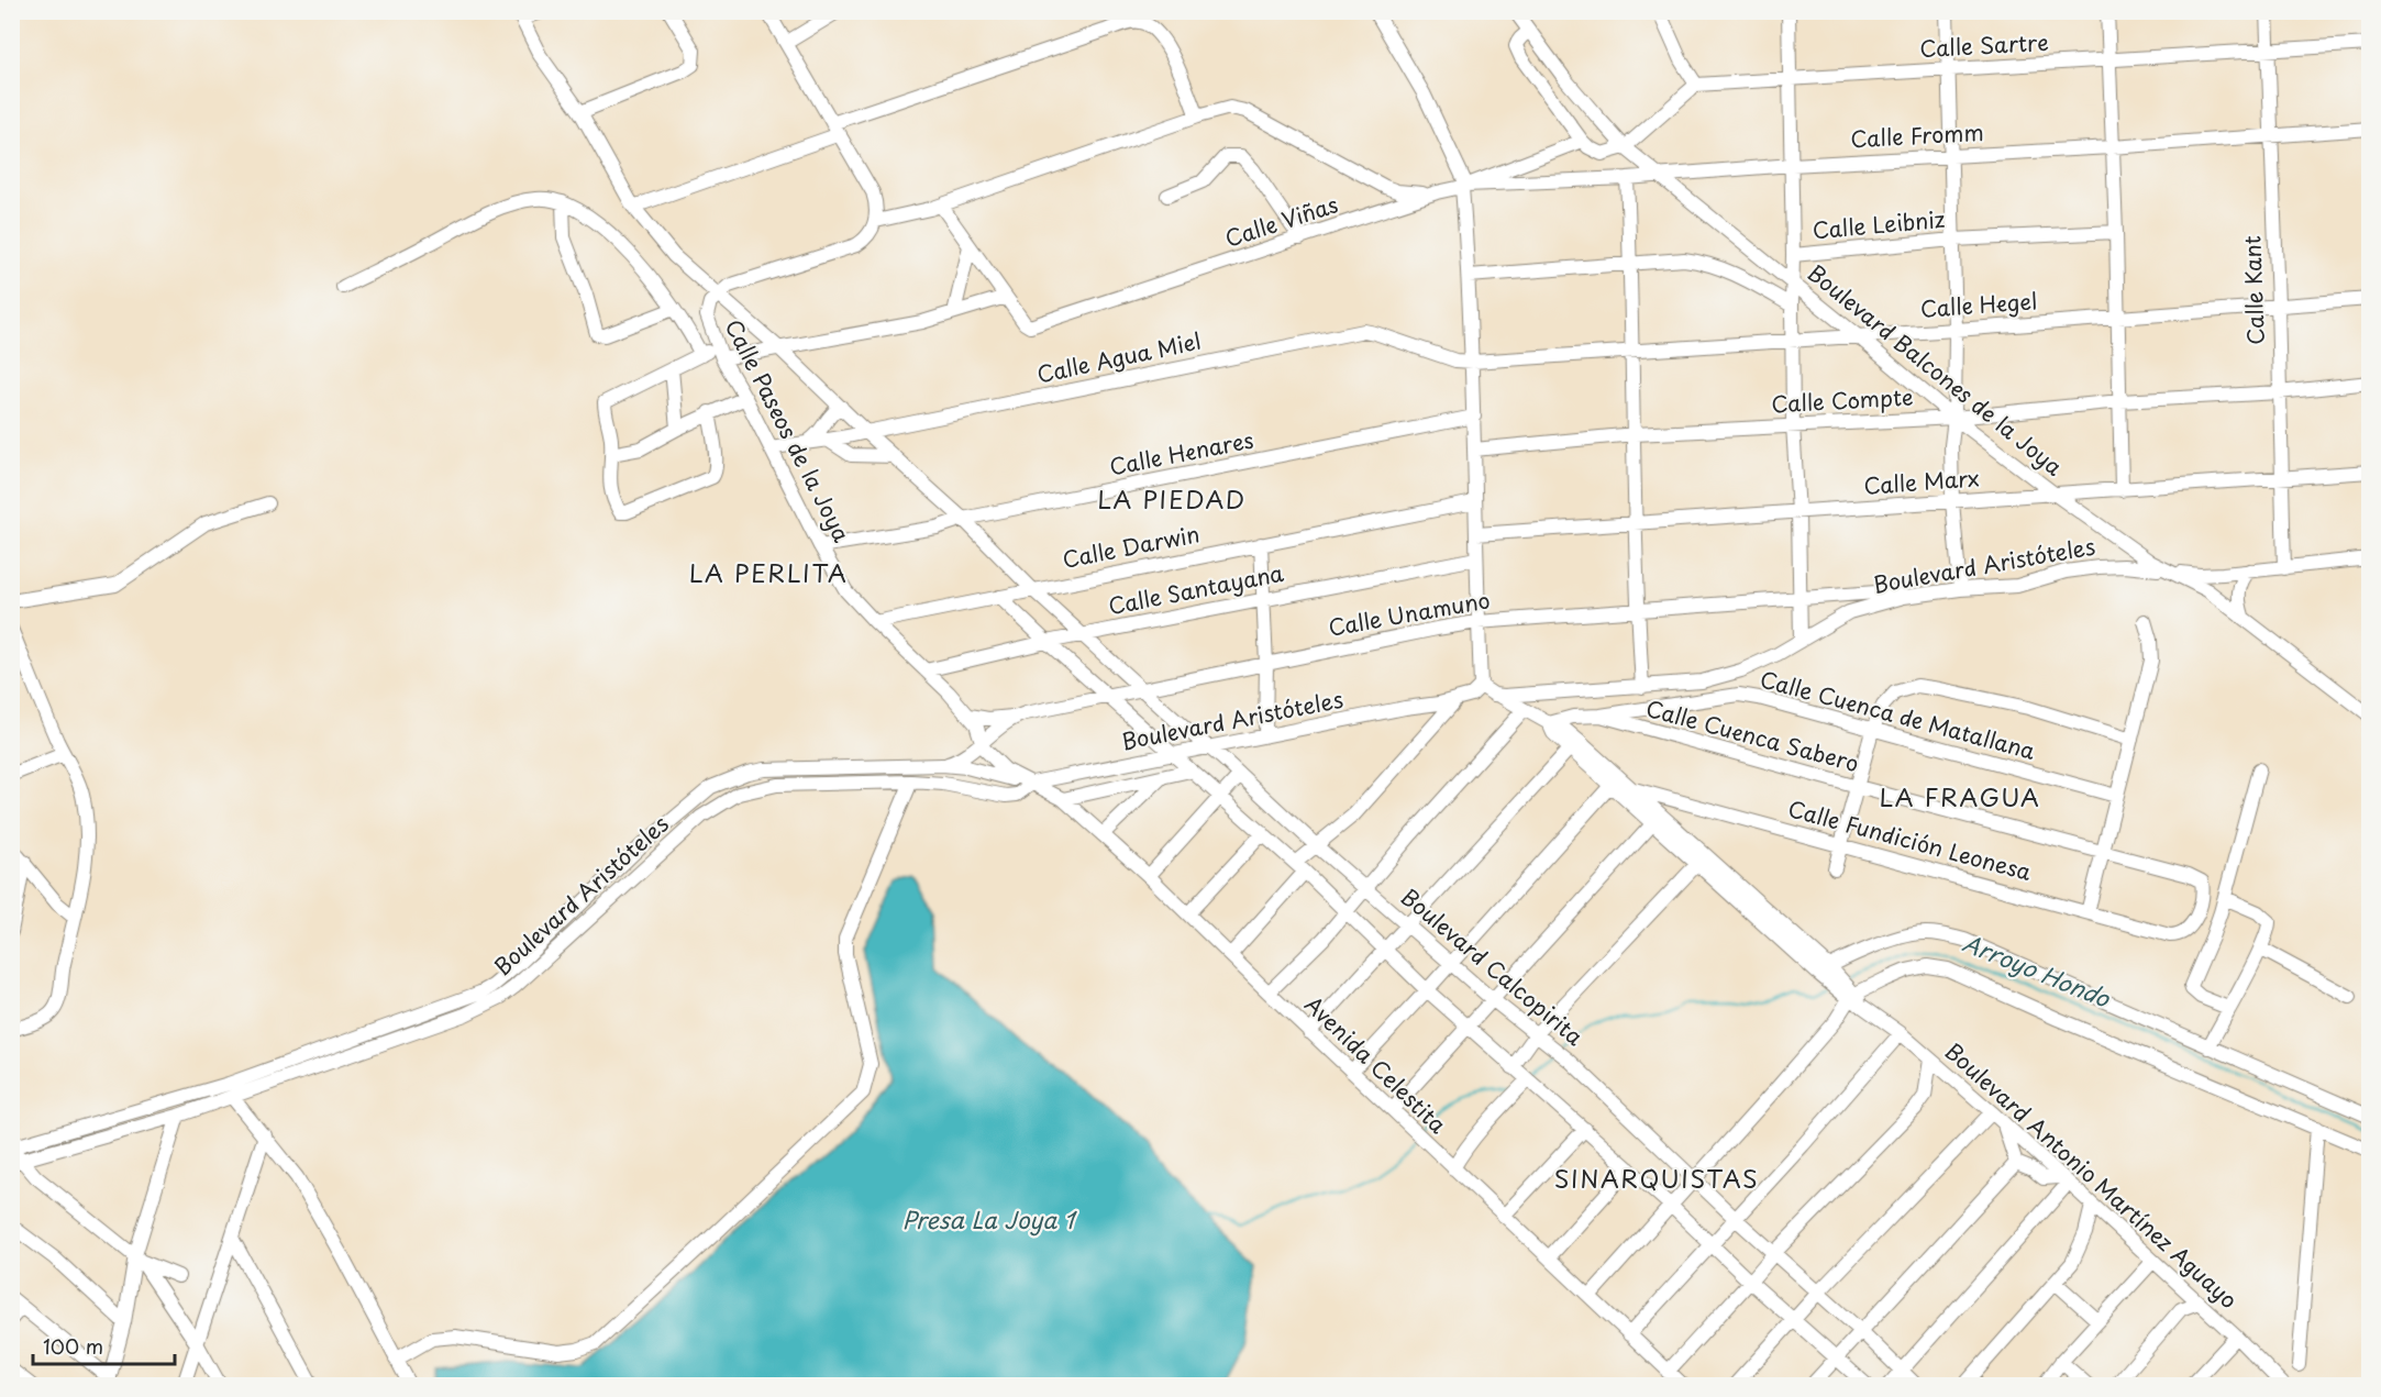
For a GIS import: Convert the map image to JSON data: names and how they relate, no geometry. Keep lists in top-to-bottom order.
{
  "streets": {
    "street": [
      "Calle Sartre",
      "Calle Fromm",
      "Calle Viñas",
      "Calle Leibniz",
      "Calle Kant",
      "Calle Hegel",
      "Calle Agua Miel",
      "Boulevard Balcones de la Joya",
      "Calle Compte",
      "Calle Paseos de la Joya",
      "Calle Henares",
      "Calle Marx",
      "Calle Darwin",
      "Boulevard Aristóteles",
      "Calle Santayana",
      "Calle Unamuno",
      "Calle Cuenca de Matallana",
      "Calle Cuenca Sabero",
      "Calle Fundición Leonesa",
      "Boulevard Calcopirita",
      "Avenida Celestita",
      "Boulevard Antonio Martínez Aguayo"
    ]
  },
  "crossings": [
    ["Calle Sartre", "Calle Kant"],
    ["Calle Fromm", "Calle Viñas"],
    ["Calle Fromm", "Calle Kant"],
    ["Calle Fromm", "Boulevard Balcones de la Joya"],
    ["Calle Leibniz", "Calle Hegel"],
    ["Calle Leibniz", "Boulevard Balcones de la Joya"],
    ["Calle Leibniz", "Calle Compte"],
    ["Calle Leibniz", "Calle Marx"],
    ["Calle Leibniz", "Boulevard Aristóteles"],
    ["Calle Leibniz", "Calle Unamuno"],
    ["Calle Kant", "Calle Hegel"],
    ["Calle Kant", "Calle Compte"],
    ["Calle Kant", "Calle Marx"],
    ["Calle Kant", "Boulevard Aristóteles"],
    ["Calle Hegel", "Calle Agua Miel"],
    ["Calle Hegel", "Boulevard Balcones de la Joya"],
    ["Calle Agua Miel", "Calle Paseos de la Joya"],
    ["Calle Agua Miel", "Boulevard Calcopirita"],
    ["Boulevard Balcones de la Joya", "Calle Compte"],
    ["Boulevard Balcones de la Joya", "Calle Marx"],
    ["Boulevard Balcones de la Joya", "Boulevard Aristóteles"],
    ["Calle Paseos de la Joya", "Calle Henares"],
    ["Calle Paseos de la Joya", "Calle Darwin"],
    ["Calle Paseos de la Joya", "Boulevard Aristóteles"],
    ["Calle Paseos de la Joya", "Calle Santayana"],
    ["Calle Paseos de la Joya", "Calle Unamuno"],
    ["Calle Paseos de la Joya", "Boulevard Calcopirita"],
    ["Calle Paseos de la Joya", "Avenida Celestita"],
    ["Calle Henares", "Boulevard Calcopirita"],
    ["Calle Darwin", "Boulevard Calcopirita"],
    ["Boulevard Aristóteles", "Calle Unamuno"],
    ["Boulevard Aristóteles", "Boulevard Calcopirita"],
    ["Boulevard Aristóteles", "Avenida Celestita"],
    ["Boulevard Aristóteles", "Boulevard Antonio Martínez Aguayo"],
    ["Calle Santayana", "Boulevard Calcopirita"],
    ["Calle Unamuno", "Boulevard Calcopirita"],
    ["Calle Cuenca de Matallana", "Calle Cuenca Sabero"],
    ["Calle Cuenca de Matallana", "Boulevard Antonio Martínez Aguayo"],
    ["Calle Cuenca Sabero", "Calle Fundición Leonesa"],
    ["Calle Fundición Leonesa", "Boulevard Antonio Martínez Aguayo"]
  ],
  "districts": [
    "LA PIEDAD",
    "LA PERLITA",
    "LA FRAGUA",
    "SINARQUISTAS"
  ],
  "water": ["Arroyo Hondo", "Presa La Joya 1"],
  "scale_bar": "100 m"
}
